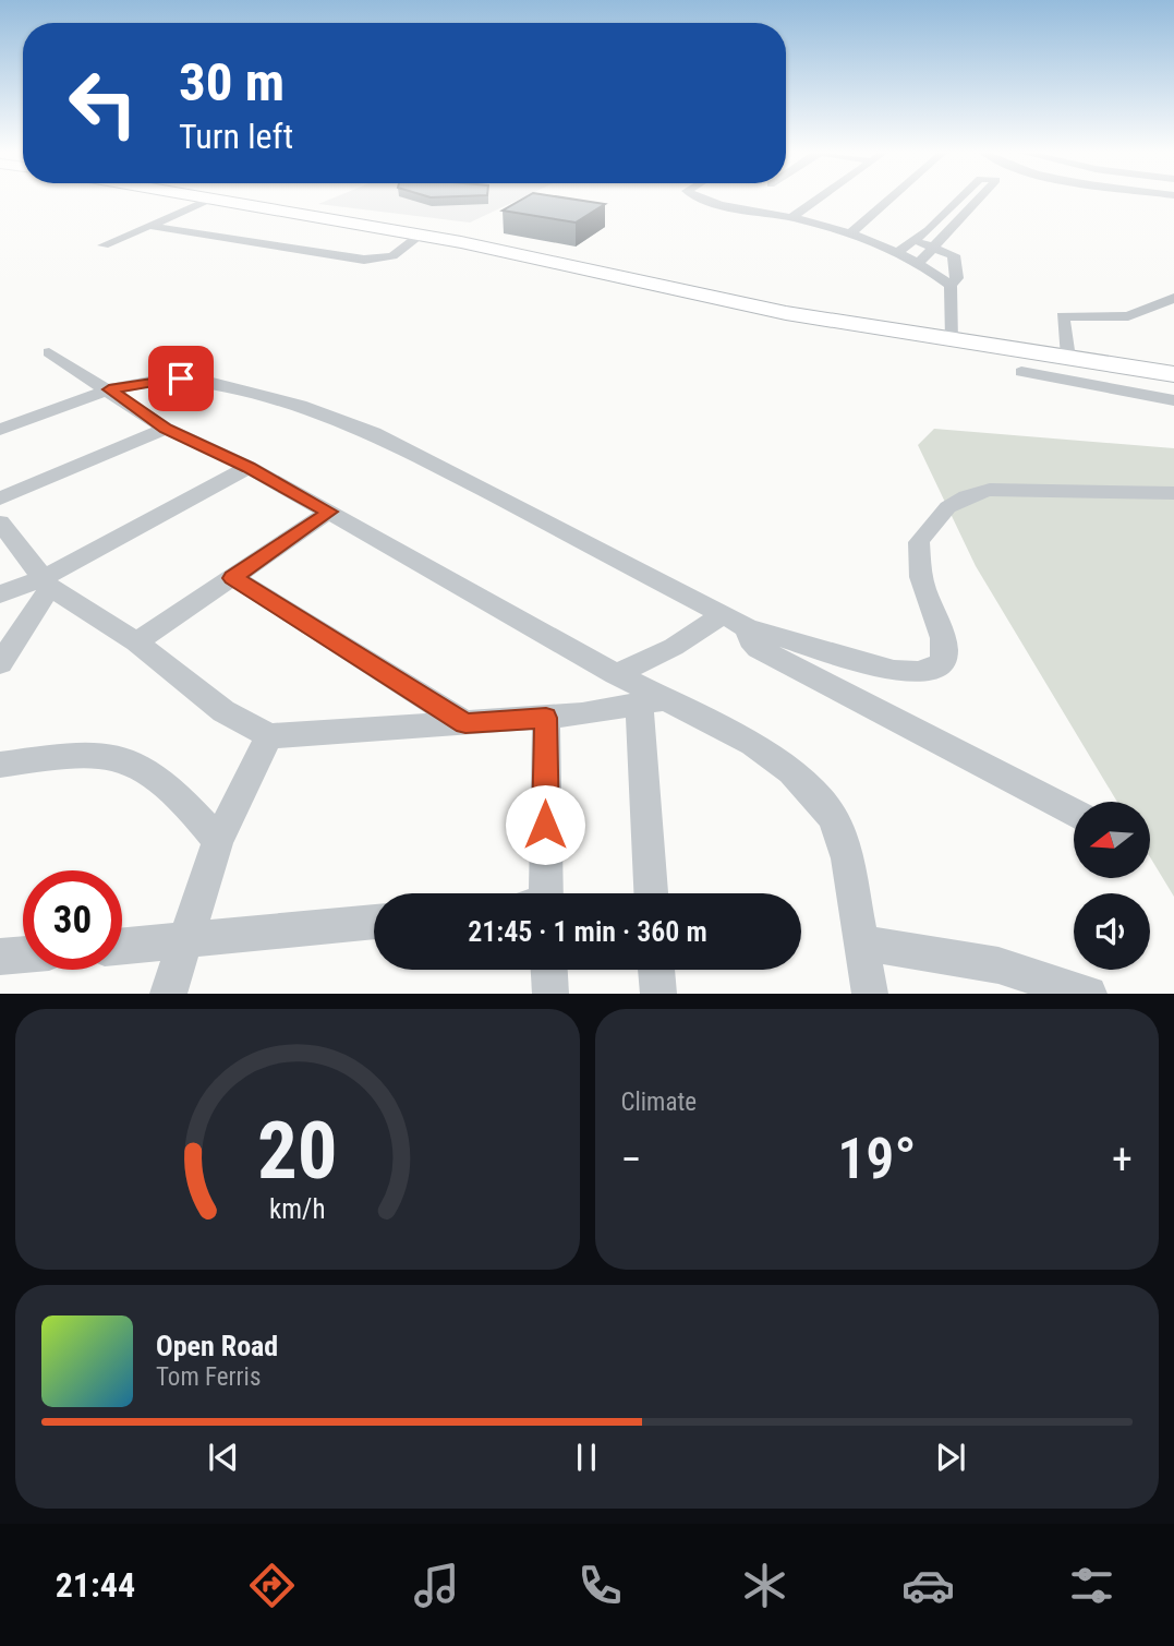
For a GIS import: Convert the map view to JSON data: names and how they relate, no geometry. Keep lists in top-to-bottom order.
{
  "north": "left",
  "page": {
    "turn": ["30 m", "Turn left"],
    "limit": "30",
    "trip": "21:45 · 1 min · 360 m",
    "tile": "Climate",
    "heat": ["−", "19°", "+"],
    "song": ["Open Road", "Tom Ferris"],
    "tabs": "21:44",
    "gauge": ["20", "km/h"]
  }
}
